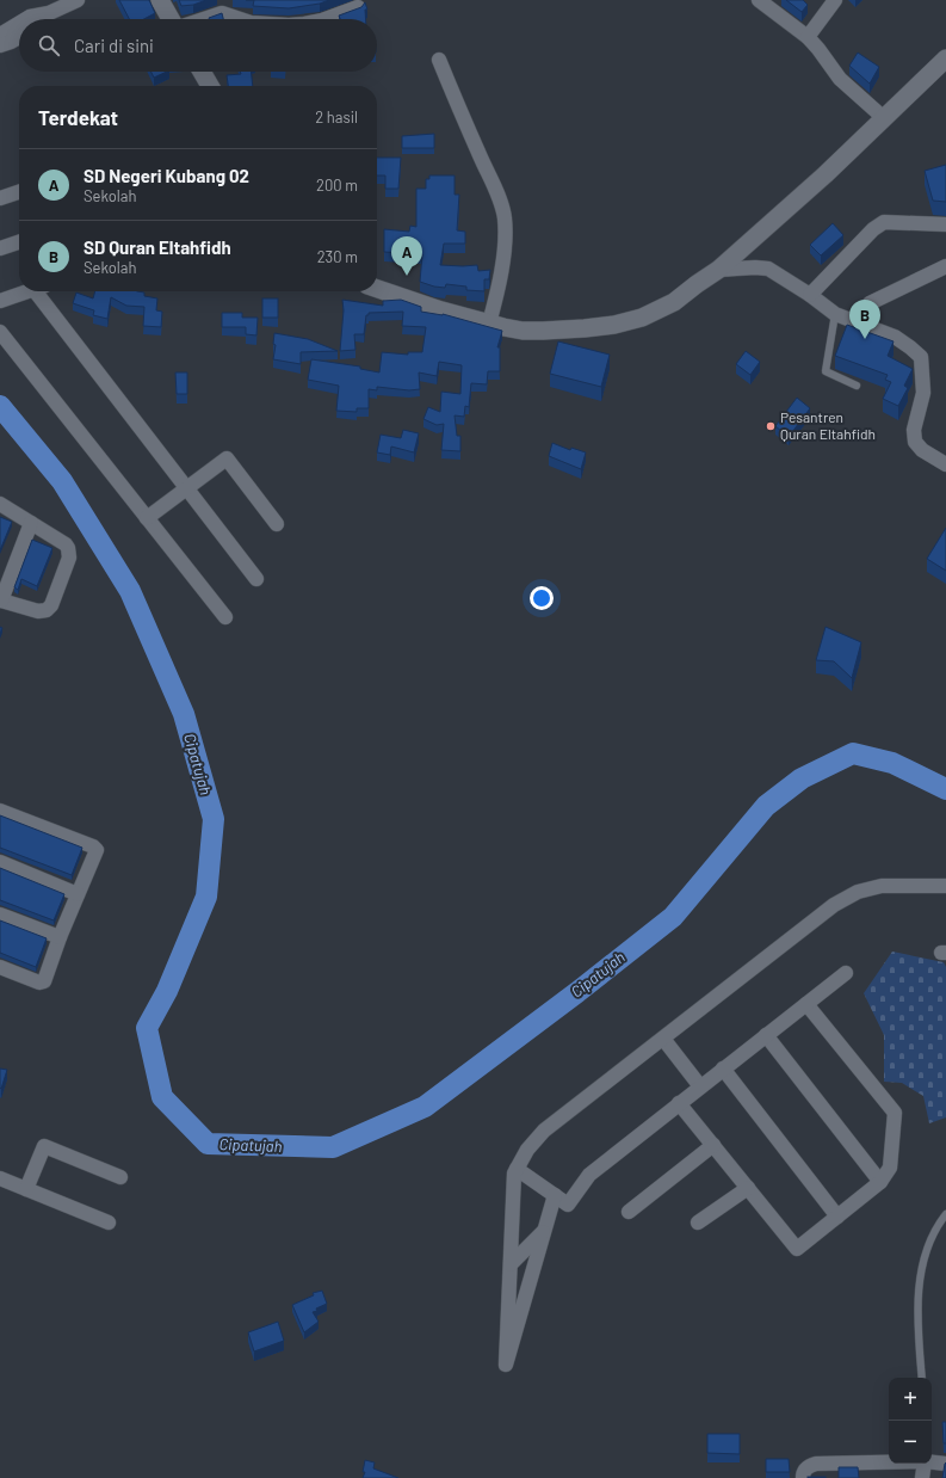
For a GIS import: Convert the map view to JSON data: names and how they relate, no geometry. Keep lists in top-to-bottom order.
{
  "water": ["Cipatujah"],
  "places": ["Pesantren Quran Eltahfidh"],
  "page": {
    "search": "Cari di sini",
    "heading": ["Terdekat", "2 hasil"],
    "list": [
      {
        "mark": "A",
        "name": "SD Negeri Kubang 02",
        "note": "Sekolah",
        "value": "200 m"
      },
      {
        "mark": "B",
        "name": "SD Quran Eltahfidh",
        "note": "Sekolah",
        "value": "230 m"
      }
    ],
    "pins": ["A", "B"],
    "map_buttons": ["+", "−"]
  }
}
